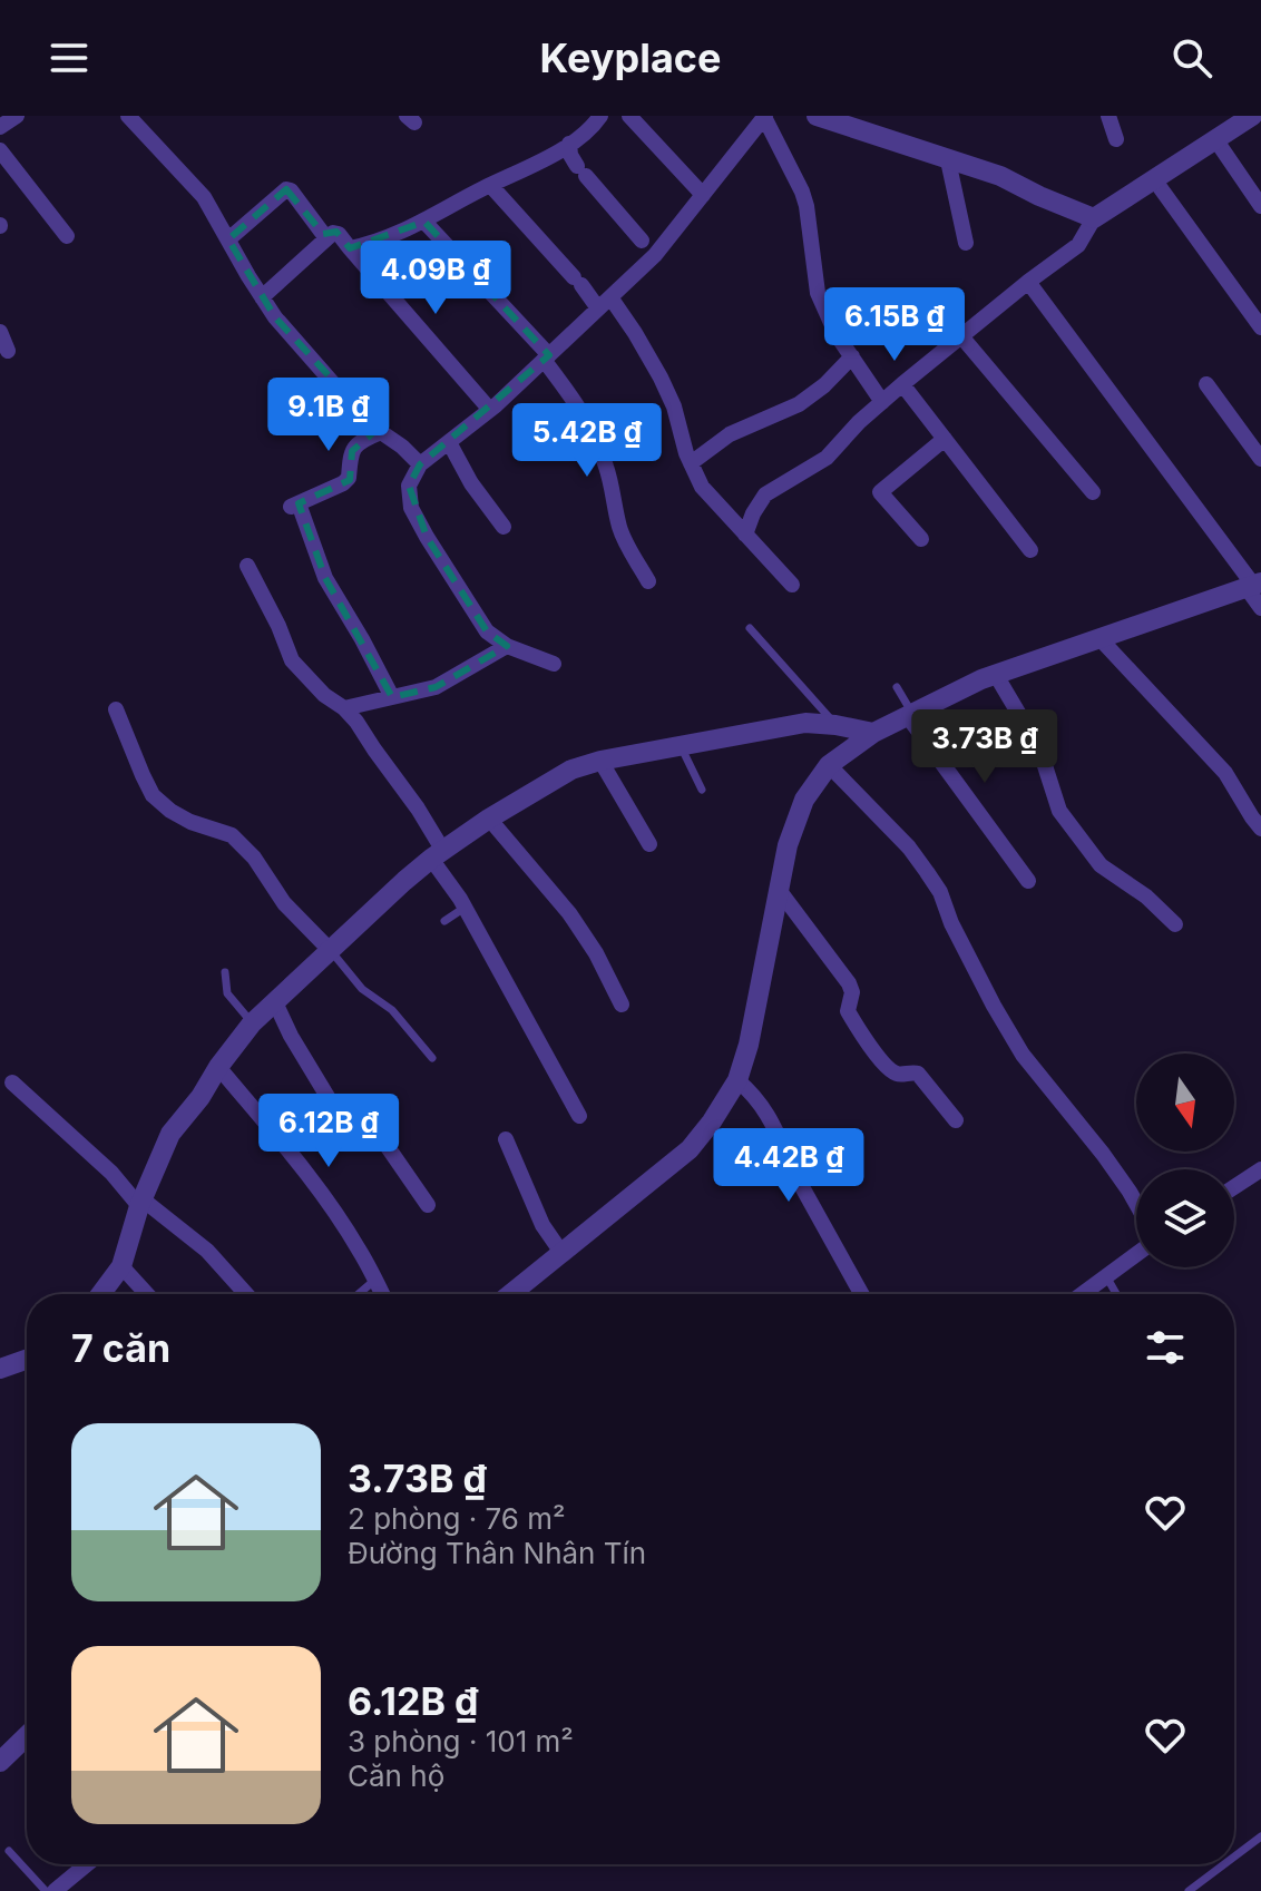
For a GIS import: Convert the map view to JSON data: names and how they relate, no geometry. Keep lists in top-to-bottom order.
{
  "north": "bottom",
  "page": {
    "header": "Keyplace",
    "price": [
      "4.09B ₫",
      "6.15B ₫",
      "9.1B ₫",
      "5.42B ₫",
      "3.73B ₫",
      "6.12B ₫",
      "4.42B ₫"
    ],
    "heading": "7 căn",
    "list": [
      {
        "name": "3.73B ₫",
        "note": "2 phòng · 76 m² · Đường Thân Nhân Tín"
      },
      {
        "name": "6.12B ₫",
        "note": "3 phòng · 101 m² · Căn hộ"
      }
    ]
  }
}
